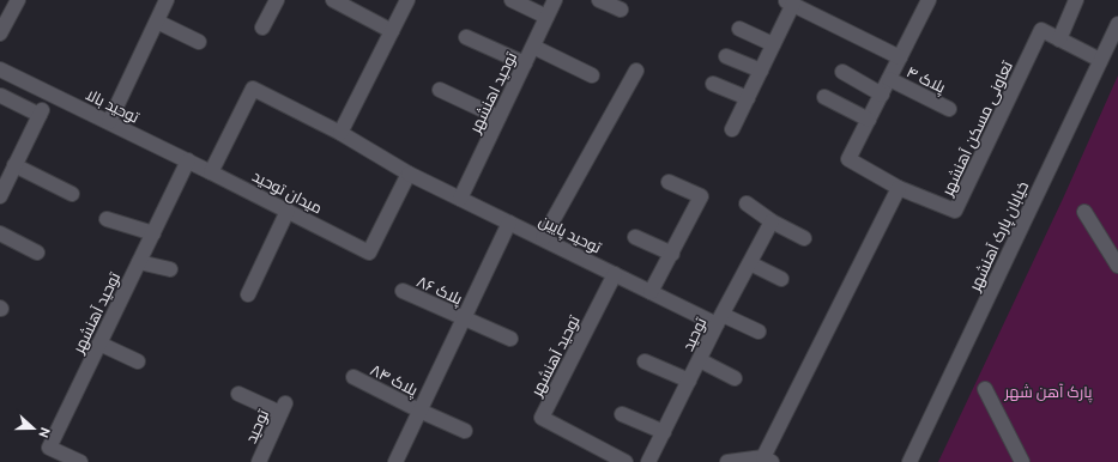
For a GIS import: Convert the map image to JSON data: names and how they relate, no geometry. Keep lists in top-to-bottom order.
{
  "streets": {
    "street": [
      "پلاک ۴",
      "توحید اهنشهر",
      "توحید بالا",
      "تعاونی مسکن آهنشهر",
      "میدان توحید",
      "توحید پایین",
      "خیابان پارک آهنشهر",
      "پلاک ۸۶",
      "توحید آهنشهر",
      "توحید",
      "پلاک ۸۴"
    ]
  },
  "crossings": [
    ["توحید اهنشهر", "توحید پایین"],
    ["توحید بالا", "میدان توحید"],
    ["توحید بالا", "توحید آهنشهر"],
    ["میدان توحید", "توحید پایین"],
    ["توحید پایین", "توحید آهنشهر"],
    ["توحید پایین", "توحید"]
  ],
  "parks": ["پارک آهن شهر"],
  "north": "right"
}
